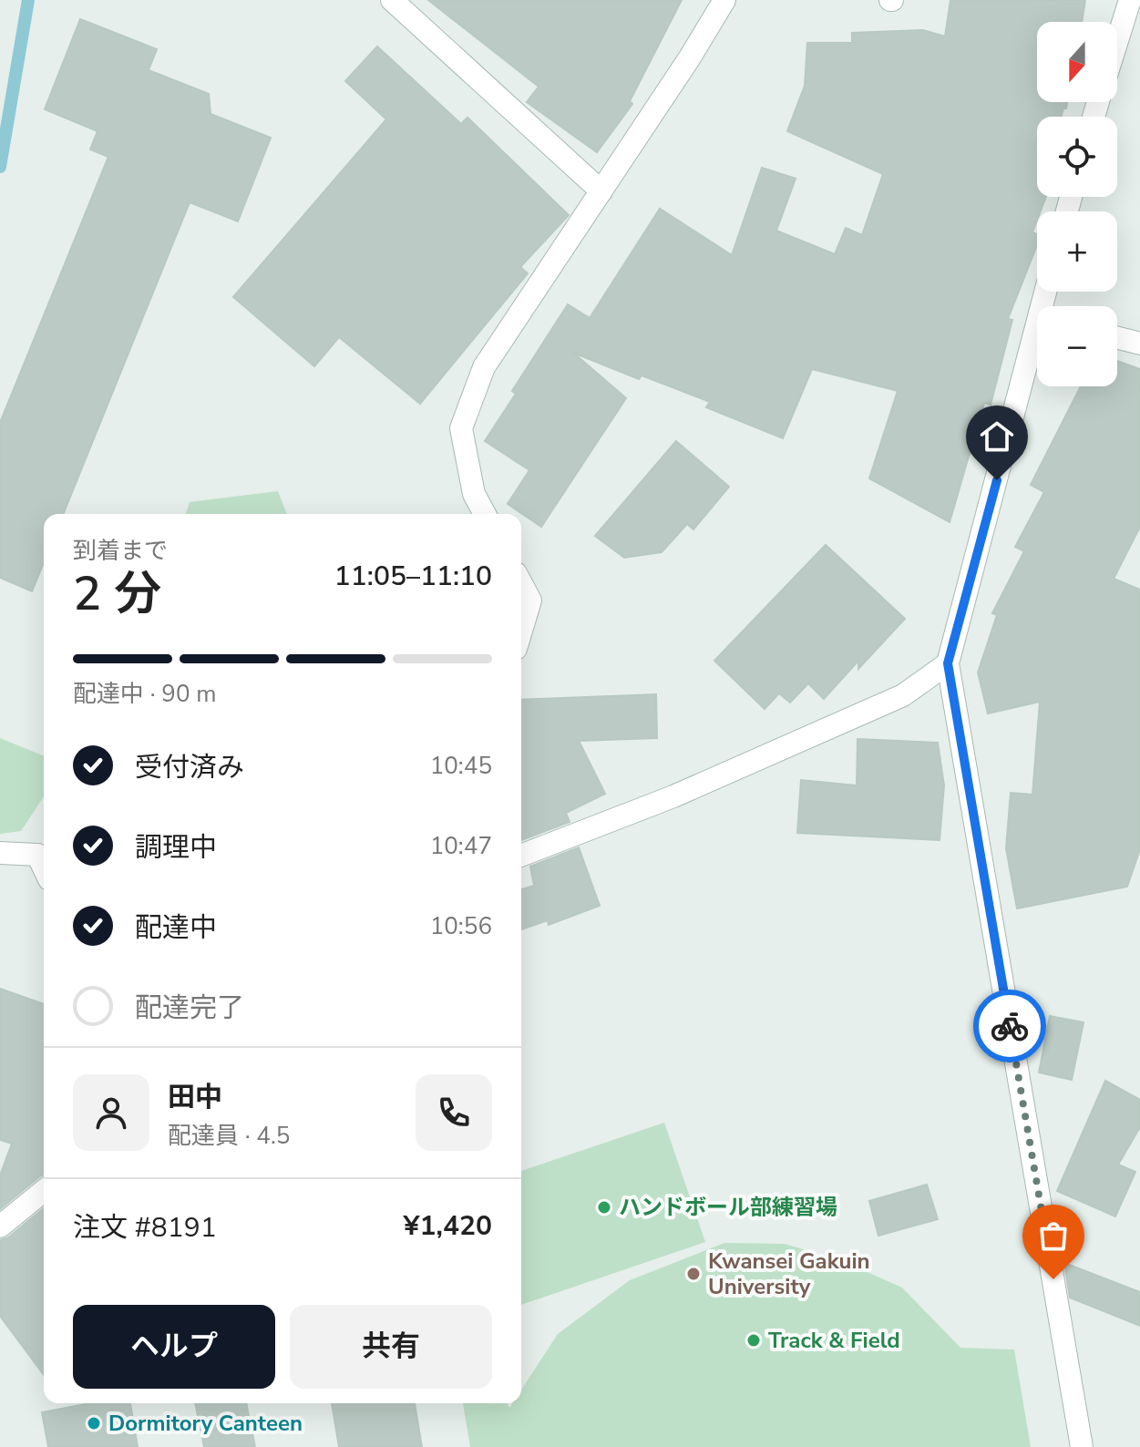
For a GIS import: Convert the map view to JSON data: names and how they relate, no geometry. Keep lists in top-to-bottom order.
{
  "places": [
    "ハンドボール部練習場",
    "Kwansei Gakuin University",
    "Track & Field",
    "Dormitory Canteen"
  ],
  "north": "bottom",
  "page": {
    "map_buttons": ["+", "−"],
    "heading": ["2 分", "到着まで", "11:05–11:10"],
    "panel": [
      "田中",
      "配達員 · 4.5",
      "注文 #8191",
      "¥1,420"
    ],
    "bar": "配達中 · 90 m",
    "list": [
      ["受付済み", "10:45"],
      ["調理中", "10:47"],
      ["配達中", "10:56"],
      "配達完了"
    ],
    "buttons": ["ヘルプ", "共有"]
  }
}
